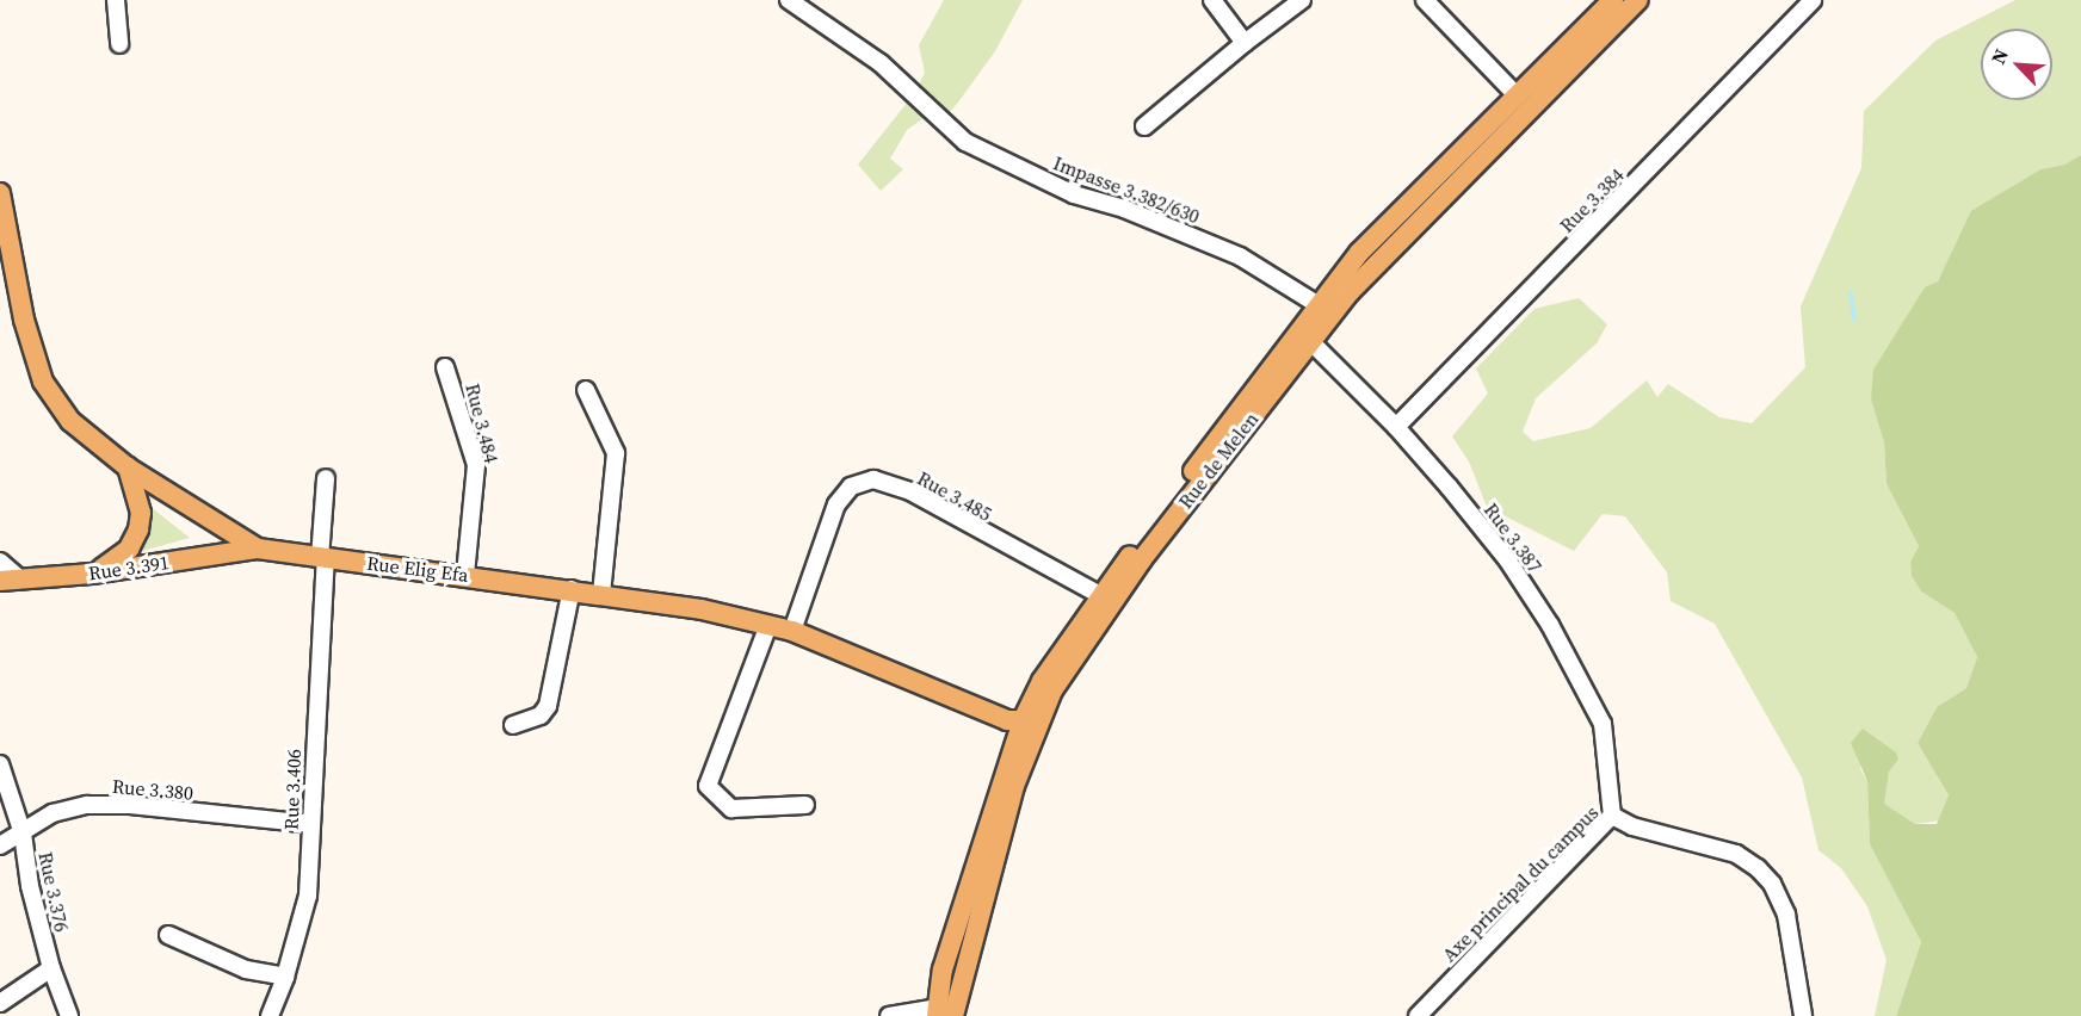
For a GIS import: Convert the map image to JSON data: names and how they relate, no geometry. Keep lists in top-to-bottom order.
{
  "streets": {
    "main road": ["Rue de Melen", "Rue 3.391", "Rue Elig Efa"],
    "street": [
      "Impasse 3.382/630",
      "Rue 3.384",
      "Rue 3.484",
      "Rue 3.485",
      "Rue 3.387",
      "Rue 3.380",
      "Rue 3.406",
      "Axe principal du campus",
      "Rue 3.376"
    ]
  },
  "crossings": [
    ["Impasse 3.382/630", "Rue de Melen"],
    ["Rue 3.384", "Rue 3.387"],
    ["Rue 3.484", "Rue Elig Efa"],
    ["Rue de Melen", "Rue 3.485"],
    ["Rue de Melen", "Rue 3.387"],
    ["Rue de Melen", "Rue Elig Efa"],
    ["Rue 3.485", "Rue Elig Efa"],
    ["Rue 3.387", "Axe principal du campus"],
    ["Rue 3.391", "Rue Elig Efa"],
    ["Rue Elig Efa", "Rue 3.406"],
    ["Rue 3.380", "Rue 3.406"],
    ["Rue 3.380", "Rue 3.376"]
  ],
  "north": "top left"
}
